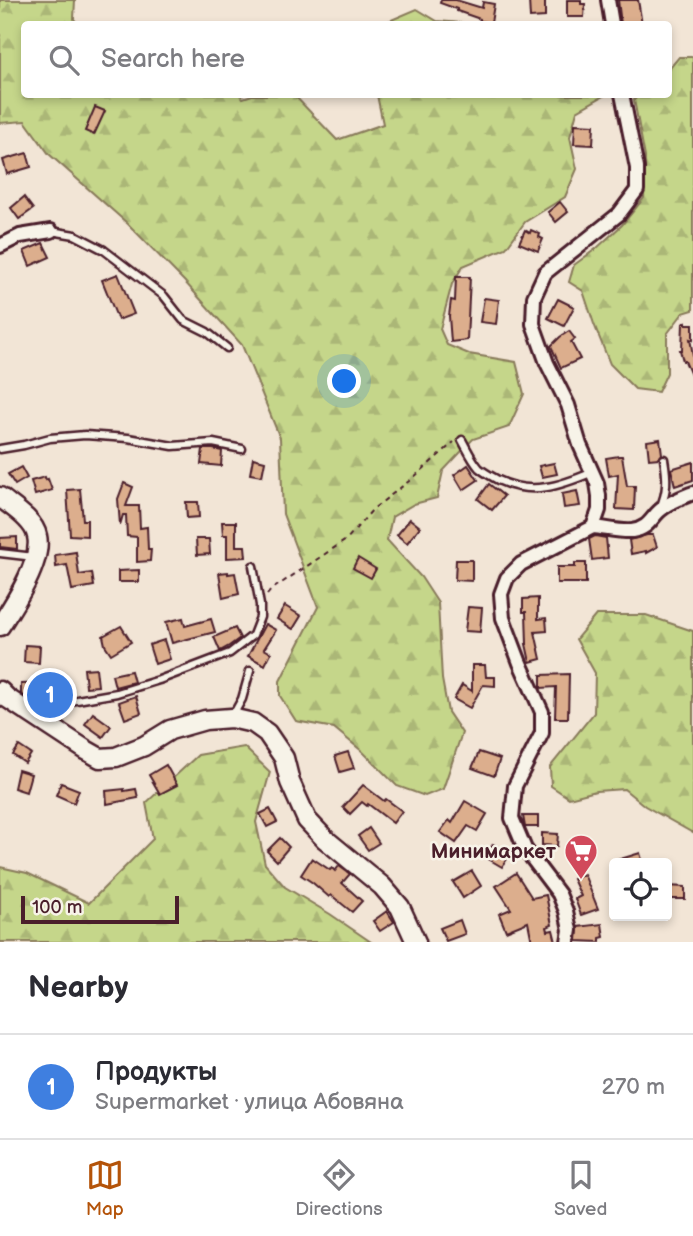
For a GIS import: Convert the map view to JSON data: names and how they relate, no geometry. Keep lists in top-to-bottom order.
{
  "places": {
    "supermarket": ["Минимаркет"]
  },
  "scale_bar": "100 m",
  "page": {
    "search": "Search here",
    "pins": "1",
    "scale": "100 m",
    "heading": "Nearby",
    "list": [
      {
        "mark": "1",
        "name": "Продукты",
        "note": "Supermarket · улица Абовяна",
        "value": "270 m"
      }
    ],
    "nav": ["Map", "Directions", "Saved"]
  }
}
